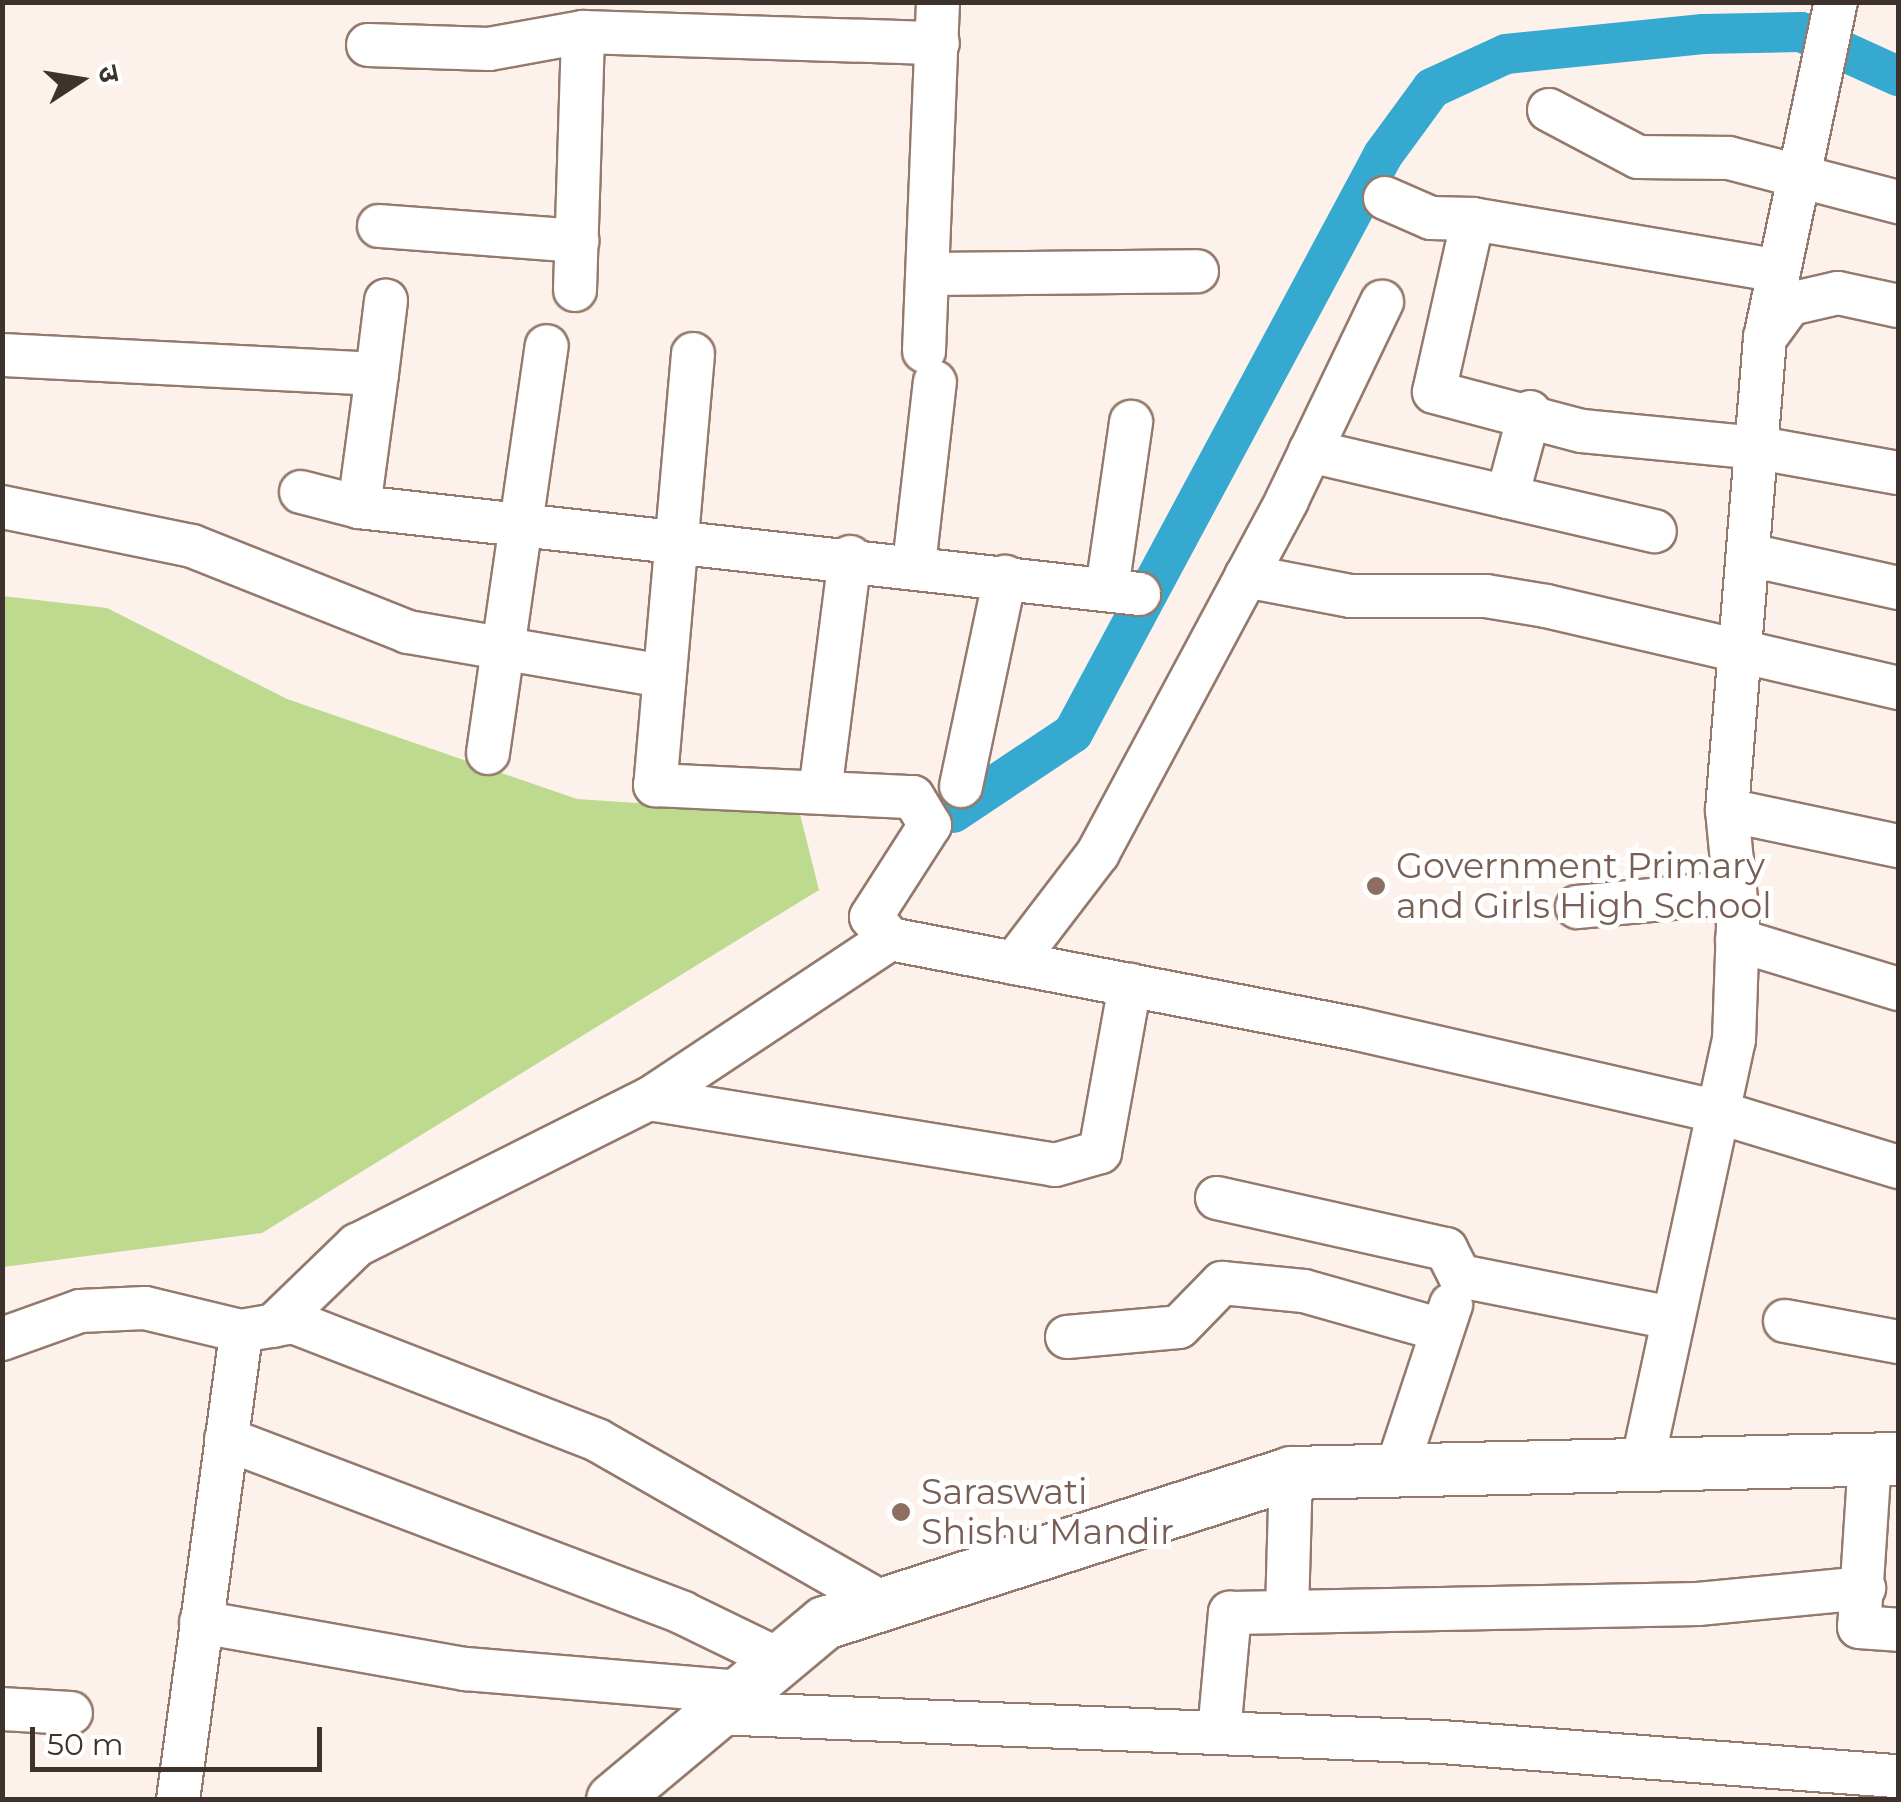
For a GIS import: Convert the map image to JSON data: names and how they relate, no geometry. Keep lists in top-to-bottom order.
{
  "places": ["Government Primary and Girls High School", "Saraswati Shishu Mandir"],
  "scale_bar": "50 m",
  "north": "right"
}
